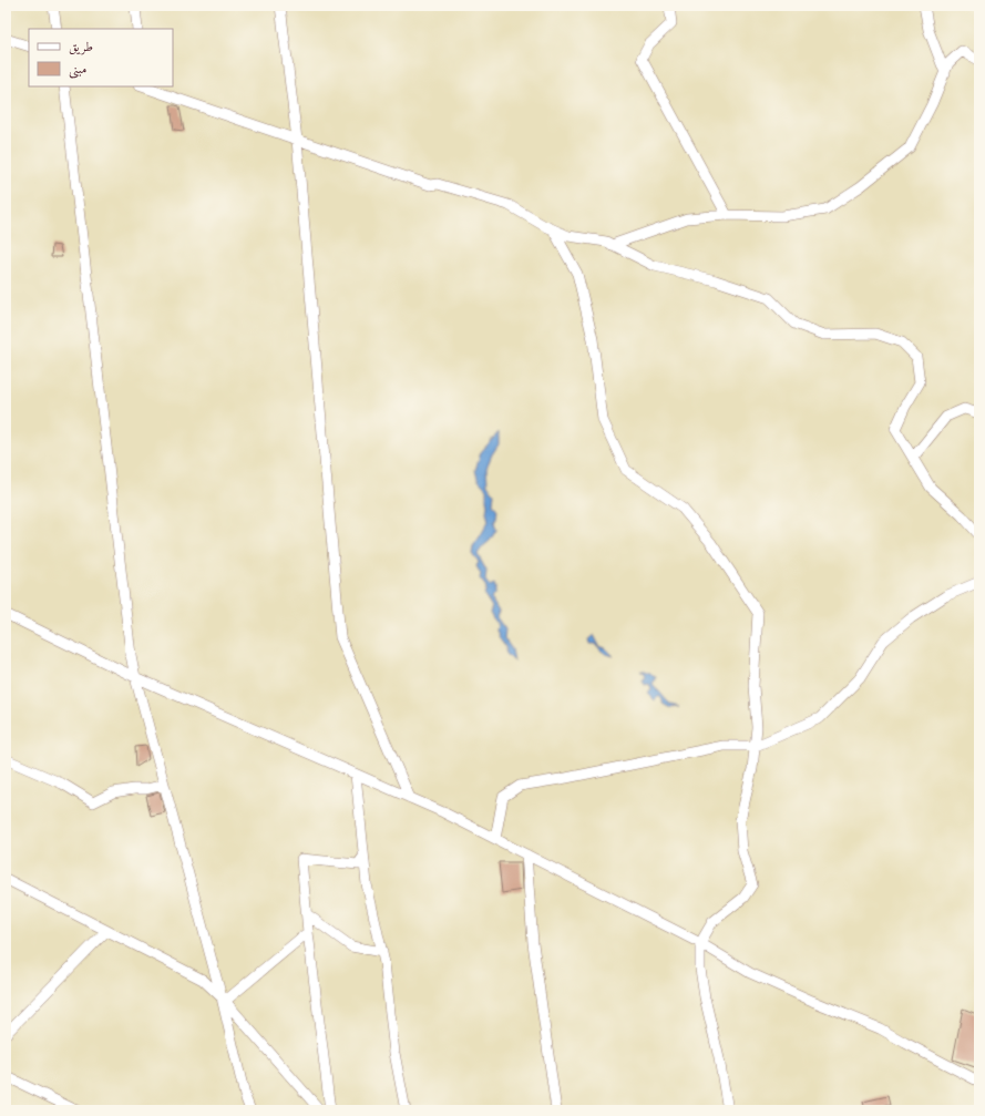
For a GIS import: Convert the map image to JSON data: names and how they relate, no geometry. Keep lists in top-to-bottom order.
{
  "legend": ["طريق", "مبنى"]
}
